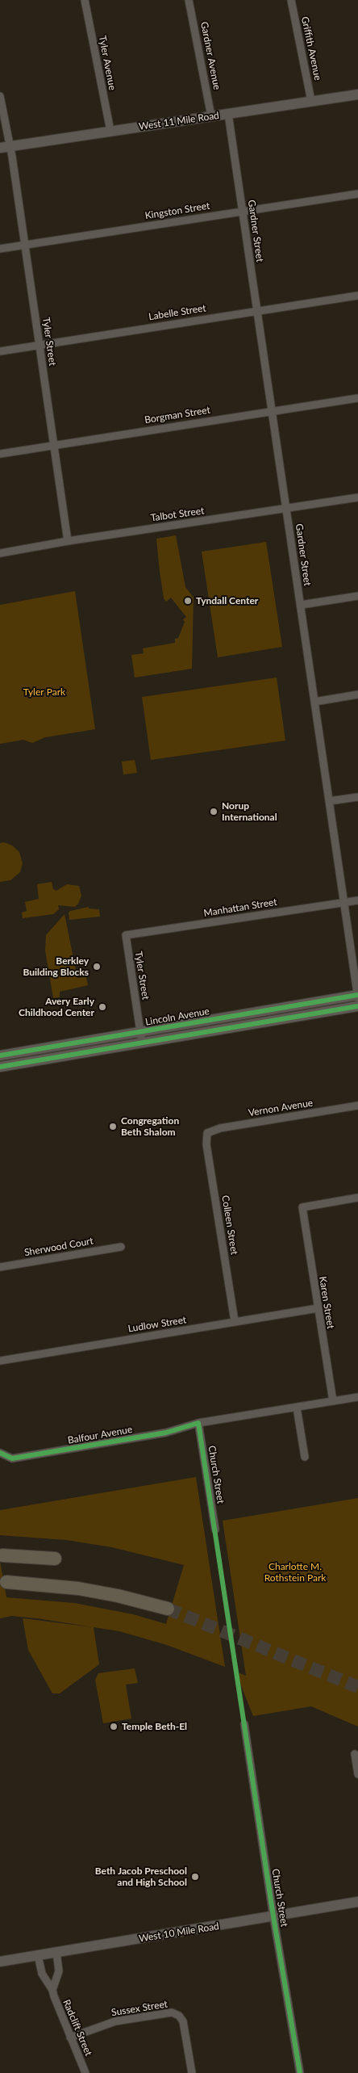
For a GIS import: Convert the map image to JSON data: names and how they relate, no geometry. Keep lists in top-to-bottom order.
{
  "streets": {
    "street": [
      "Griffith Avenue",
      "Gardner Avenue",
      "Tyler Avenue",
      "West 11 Mile Road",
      "Kingston Street",
      "Gardner Street",
      "Labelle Street",
      "Tyler Street",
      "Borgman Street",
      "Talbot Street",
      "Manhattan Street",
      "Lincoln Avenue",
      "Vernon Avenue",
      "Colleen Street",
      "Sherwood Court",
      "Karen Street",
      "Ludlow Street",
      "Balfour Avenue",
      "Church Street",
      "West 10 Mile Road",
      "Sussex Street",
      "Radclift Street"
    ]
  },
  "crossings": [
    ["Griffith Avenue", "West 11 Mile Road"],
    ["Gardner Avenue", "West 11 Mile Road"],
    ["Tyler Avenue", "West 11 Mile Road"],
    ["West 11 Mile Road", "Gardner Street"],
    ["West 11 Mile Road", "Tyler Street"],
    ["Kingston Street", "Gardner Street"],
    ["Kingston Street", "Tyler Street"],
    ["Gardner Street", "Labelle Street"],
    ["Gardner Street", "Borgman Street"],
    ["Gardner Street", "Talbot Street"],
    ["Gardner Street", "Manhattan Street"],
    ["Gardner Street", "Lincoln Avenue"],
    ["Labelle Street", "Tyler Street"],
    ["Tyler Street", "Borgman Street"],
    ["Tyler Street", "Talbot Street"],
    ["Tyler Street", "Manhattan Street"],
    ["Tyler Street", "Lincoln Avenue"],
    ["Vernon Avenue", "Colleen Street"],
    ["Colleen Street", "Ludlow Street"],
    ["Karen Street", "Ludlow Street"],
    ["Karen Street", "Balfour Avenue"],
    ["Balfour Avenue", "Church Street"],
    ["Church Street", "West 10 Mile Road"],
    ["West 10 Mile Road", "Radclift Street"],
    ["Sussex Street", "Radclift Street"]
  ],
  "parks": ["Tyler Park", "Charlotte M. Rothstein Park"],
  "places": [
    "Tyndall Center",
    "Norup International",
    "Berkley Building Blocks",
    "Avery Early Childhood Center",
    "Congregation Beth Shalom",
    "Temple Beth-El",
    "Beth Jacob Preschool and High School"
  ]
}
